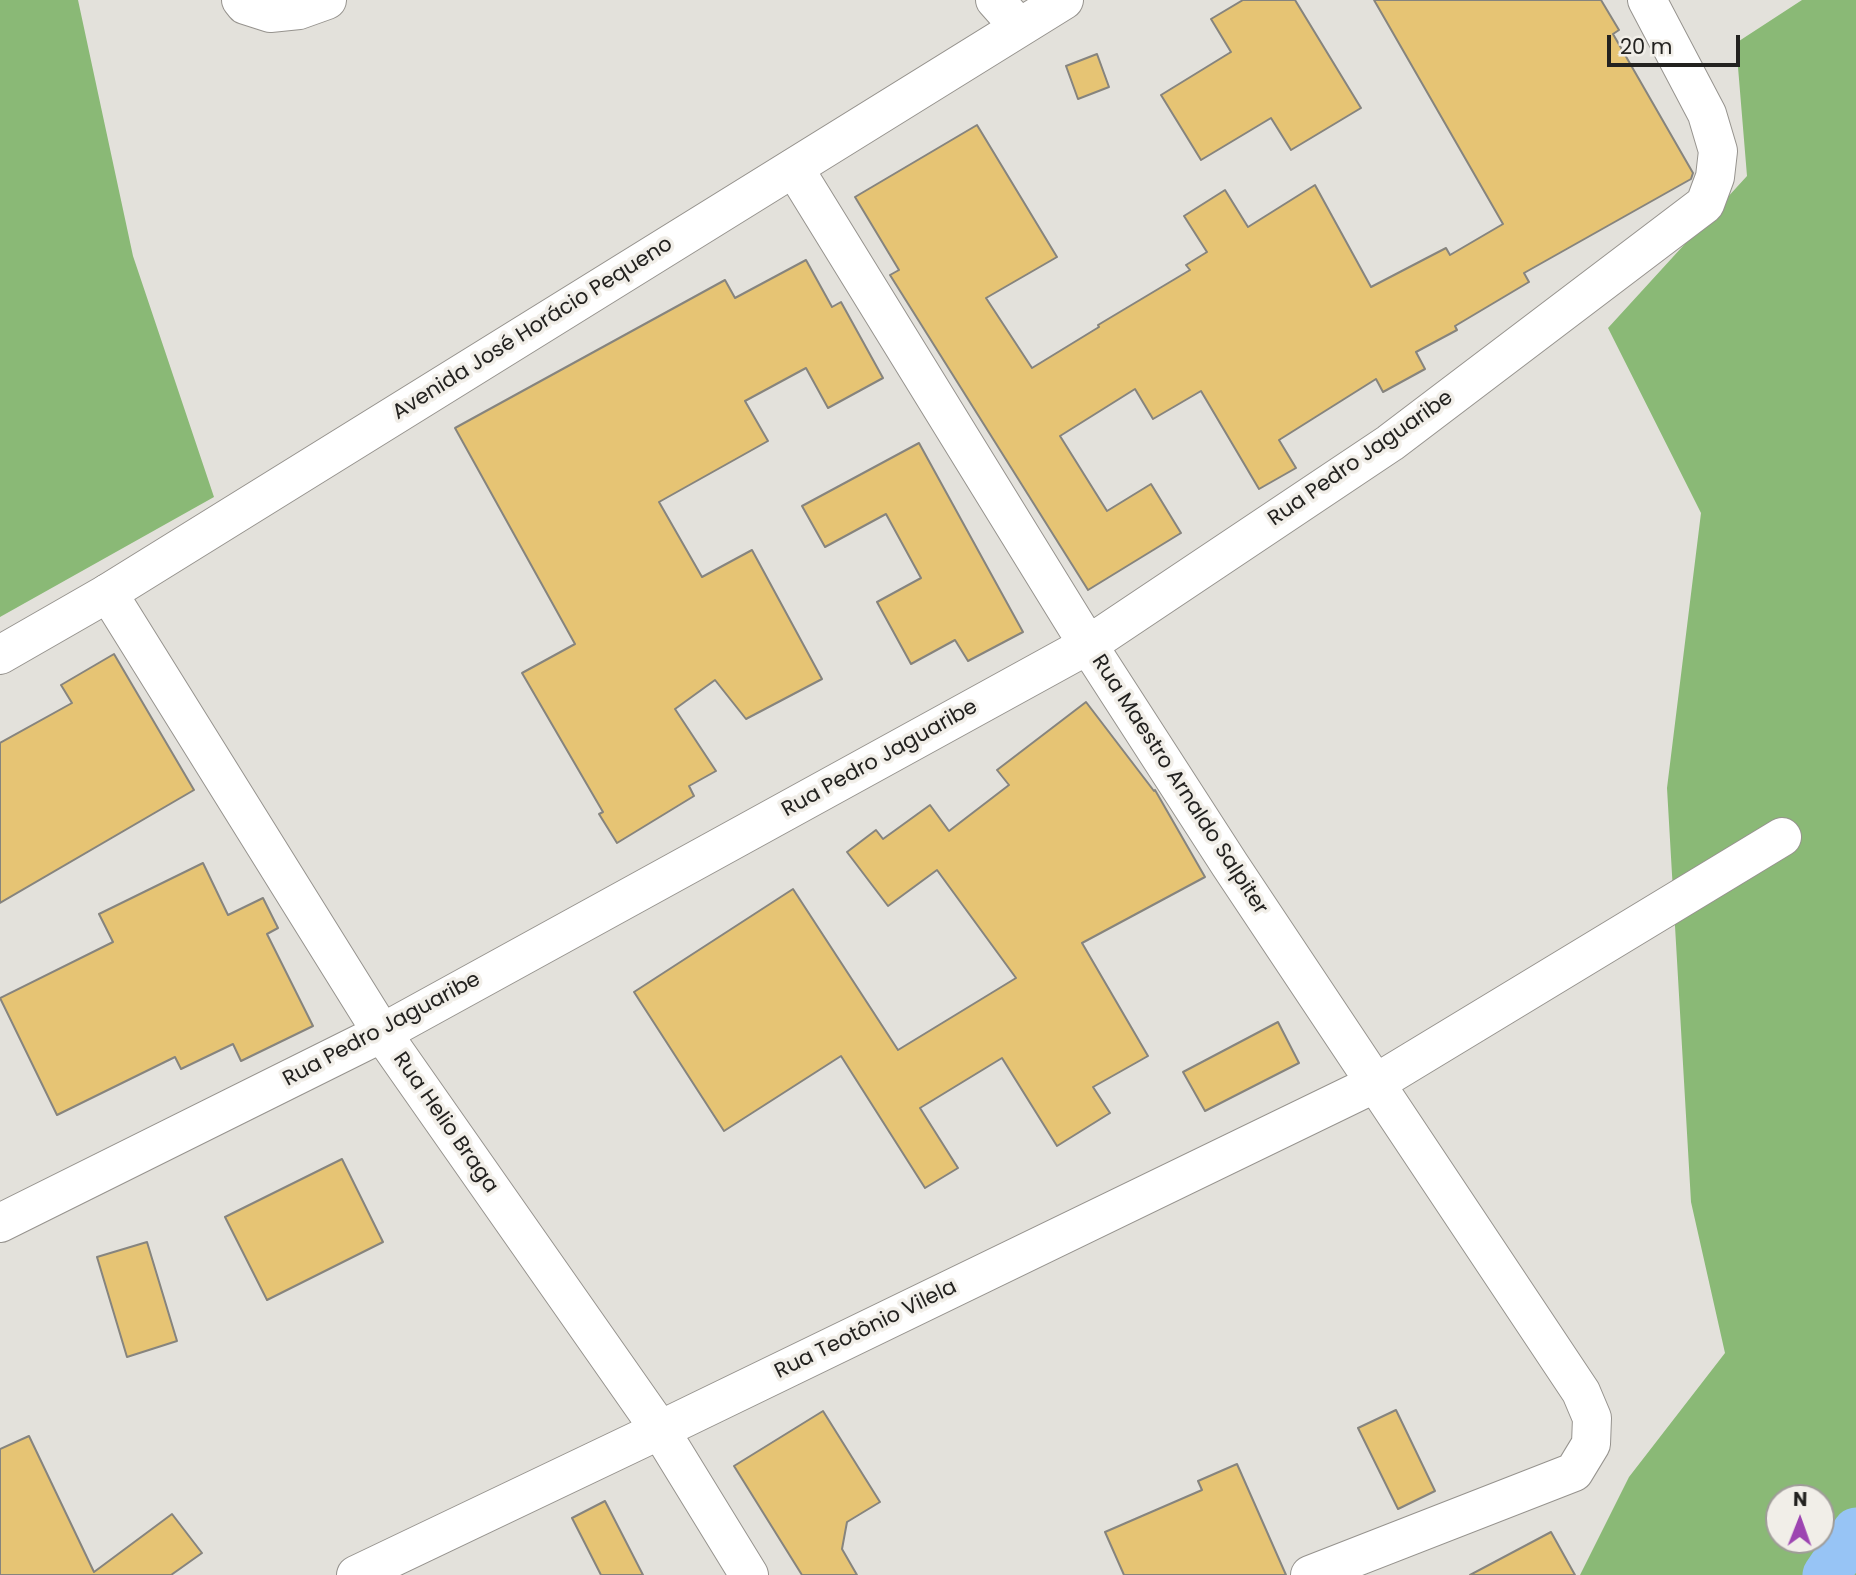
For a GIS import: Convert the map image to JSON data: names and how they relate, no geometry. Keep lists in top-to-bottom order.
{
  "streets": {
    "street": [
      "Avenida José Horácio Pequeno",
      "Rua Pedro Jaguaribe",
      "Rua Maestro Arnaldo Salpiter",
      "Rua Helio Braga",
      "Rua Teotônio Vilela"
    ]
  },
  "crossings": [
    ["Avenida José Horácio Pequeno", "Rua Maestro Arnaldo Salpiter"],
    ["Avenida José Horácio Pequeno", "Rua Helio Braga"],
    ["Rua Pedro Jaguaribe", "Rua Maestro Arnaldo Salpiter"],
    ["Rua Pedro Jaguaribe", "Rua Helio Braga"],
    ["Rua Maestro Arnaldo Salpiter", "Rua Teotônio Vilela"],
    ["Rua Helio Braga", "Rua Teotônio Vilela"]
  ],
  "scale_bar": "20 m",
  "north": "top"
}
